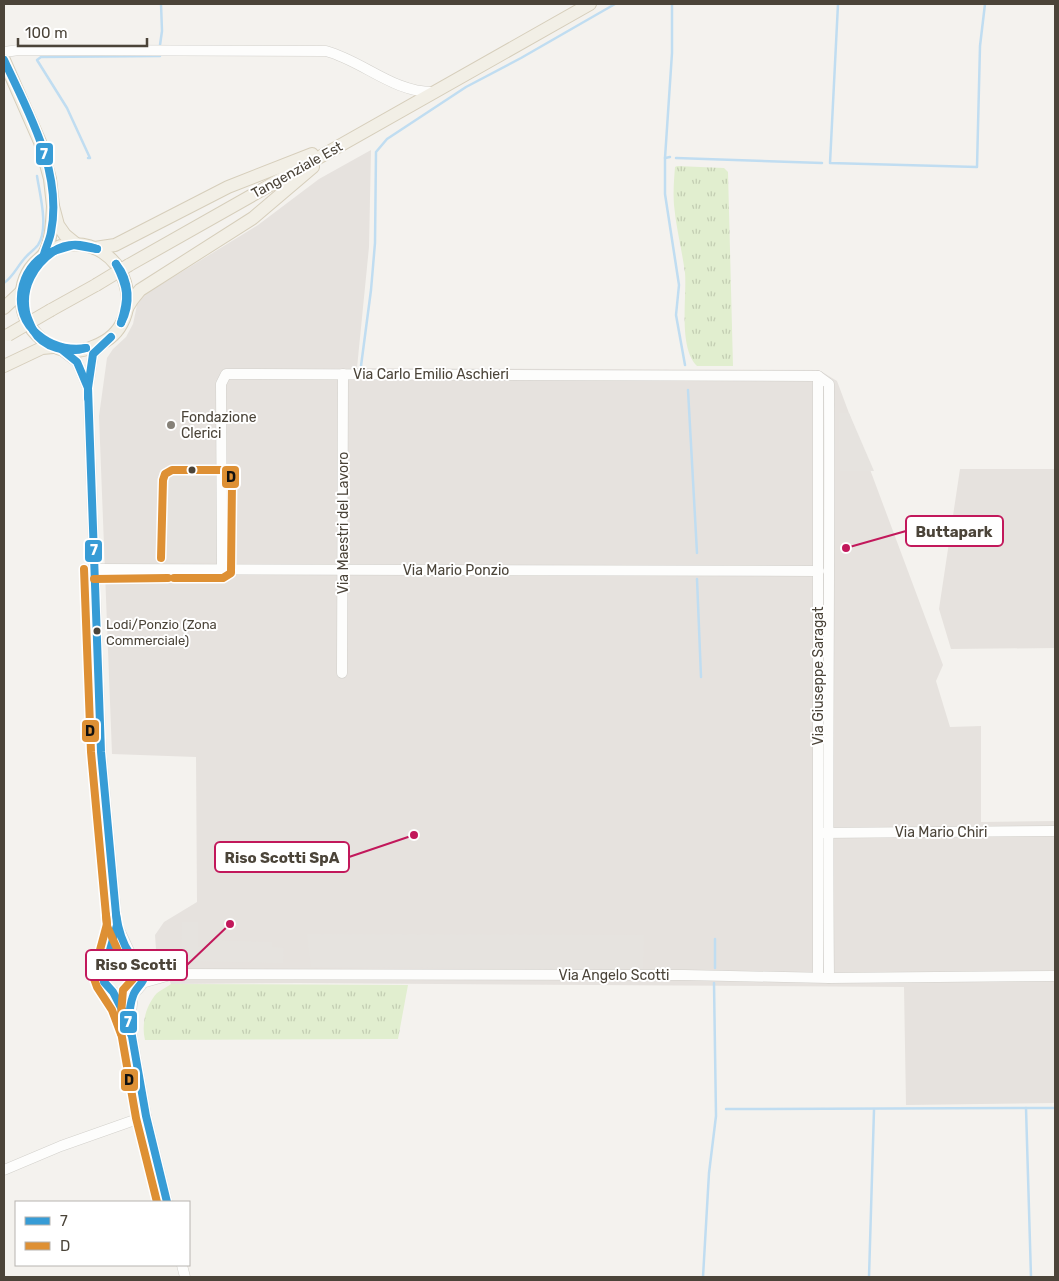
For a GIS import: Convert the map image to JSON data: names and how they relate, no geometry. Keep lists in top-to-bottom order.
{
  "streets": {
    "main road": ["Tangenziale Est"],
    "street": [
      "Via Carlo Emilio Aschieri",
      "Via Maestri del Lavoro",
      "Via Mario Ponzio",
      "Via Giuseppe Saragat",
      "Via Mario Chiri",
      "Via Angelo Scotti"
    ]
  },
  "crossings": [
    ["Via Carlo Emilio Aschieri", "Via Maestri del Lavoro"],
    ["Via Carlo Emilio Aschieri", "Via Mario Ponzio"],
    ["Via Carlo Emilio Aschieri", "Via Giuseppe Saragat"],
    ["Via Maestri del Lavoro", "Via Mario Ponzio"],
    ["Via Mario Ponzio", "Via Giuseppe Saragat"],
    ["Via Giuseppe Saragat", "Via Mario Chiri"],
    ["Via Giuseppe Saragat", "Via Angelo Scotti"]
  ],
  "places": [
    "Fondazione Clerici",
    "Buttapark",
    "Lodi/Ponzio (Zona Commerciale)",
    "Riso Scotti SpA",
    "Riso Scotti"
  ],
  "lines": ["transit line 7", "transit line D"],
  "legend": ["7", "D"],
  "scale_bar": "100 m"
}
